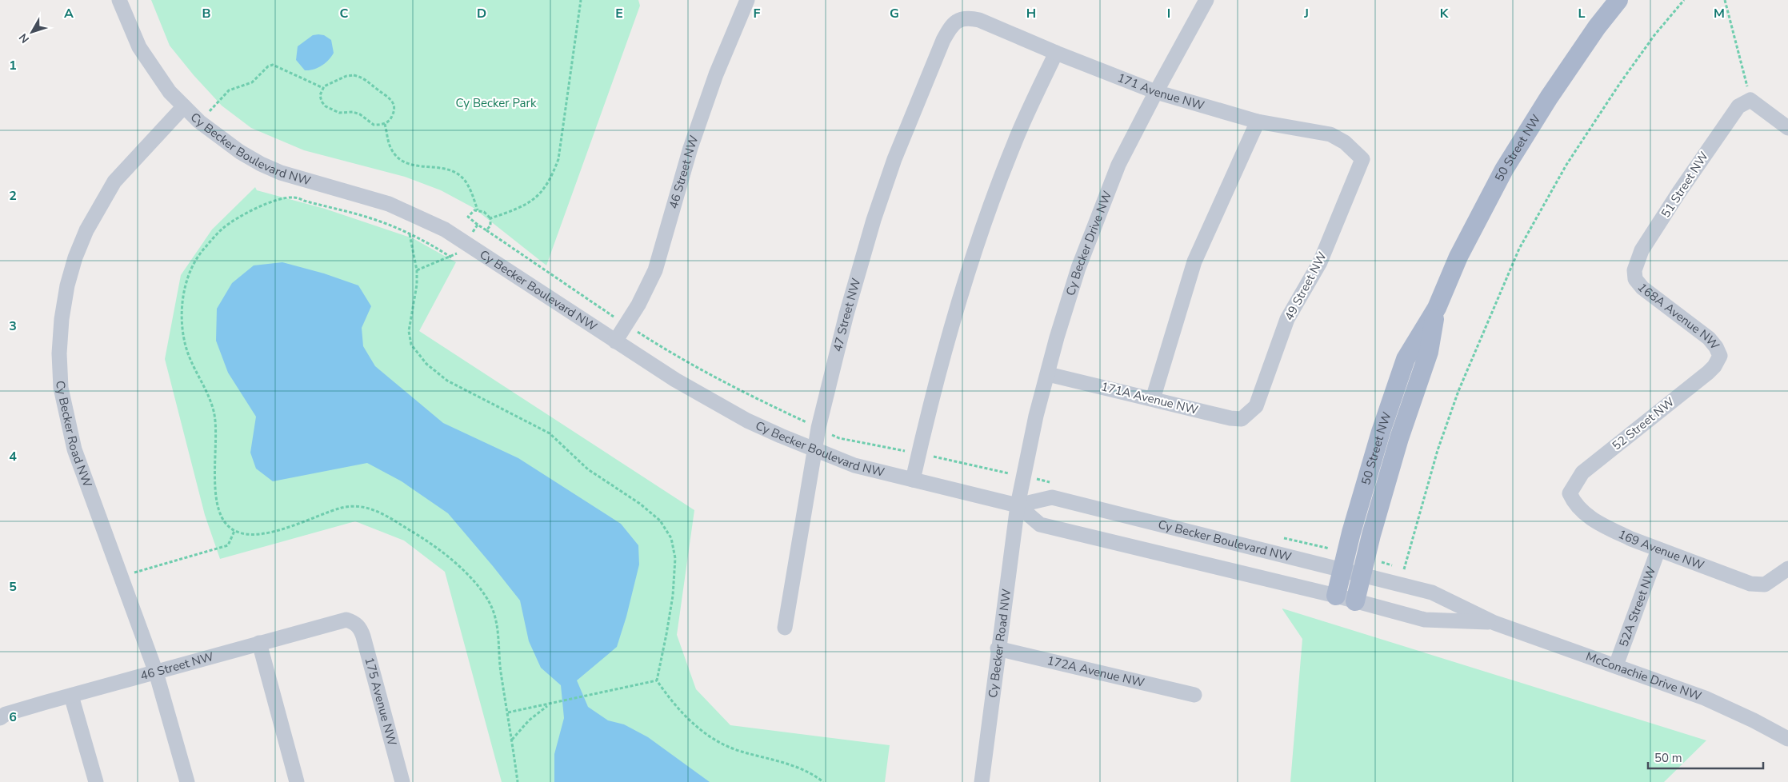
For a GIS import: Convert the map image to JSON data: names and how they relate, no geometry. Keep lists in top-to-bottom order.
{
  "streets": {
    "main road": ["50 Street NW"],
    "street": [
      "171 Avenue NW",
      "Cy Becker Boulevard NW",
      "46 Street NW",
      "51 Street NW",
      "Cy Becker Drive NW",
      "49 Street NW",
      "47 Street NW",
      "168A Avenue NW",
      "171A Avenue NW",
      "52 Street NW",
      "Cy Becker Road NW",
      "169 Avenue NW",
      "52A Street NW",
      "172A Avenue NW",
      "McConachie Drive NW",
      "175 Avenue NW"
    ]
  },
  "crossings": [
    ["171 Avenue NW", "Cy Becker Drive NW"],
    ["171 Avenue NW", "49 Street NW"],
    ["171 Avenue NW", "47 Street NW"],
    ["Cy Becker Boulevard NW", "50 Street NW"],
    ["Cy Becker Boulevard NW", "46 Street NW"],
    ["Cy Becker Boulevard NW", "Cy Becker Drive NW"],
    ["Cy Becker Boulevard NW", "47 Street NW"],
    ["Cy Becker Boulevard NW", "Cy Becker Road NW"],
    ["Cy Becker Boulevard NW", "McConachie Drive NW"],
    ["50 Street NW", "McConachie Drive NW"],
    ["46 Street NW", "Cy Becker Road NW"],
    ["46 Street NW", "175 Avenue NW"],
    ["51 Street NW", "168A Avenue NW"],
    ["Cy Becker Drive NW", "171A Avenue NW"],
    ["Cy Becker Drive NW", "Cy Becker Road NW"],
    ["49 Street NW", "171A Avenue NW"],
    ["168A Avenue NW", "52 Street NW"],
    ["52 Street NW", "169 Avenue NW"],
    ["Cy Becker Road NW", "172A Avenue NW"],
    ["169 Avenue NW", "52A Street NW"],
    ["52A Street NW", "McConachie Drive NW"]
  ],
  "parks": ["Cy Becker Park"],
  "scale_bar": "50 m",
  "north": "bottom left",
  "grid": {
    "columns": [
      "A",
      "B",
      "C",
      "D",
      "E",
      "F",
      "G",
      "H",
      "I",
      "J",
      "K",
      "L",
      "M"
    ],
    "rows": [
      "1",
      "2",
      "3",
      "4",
      "5",
      "6"
    ]
  }
}
